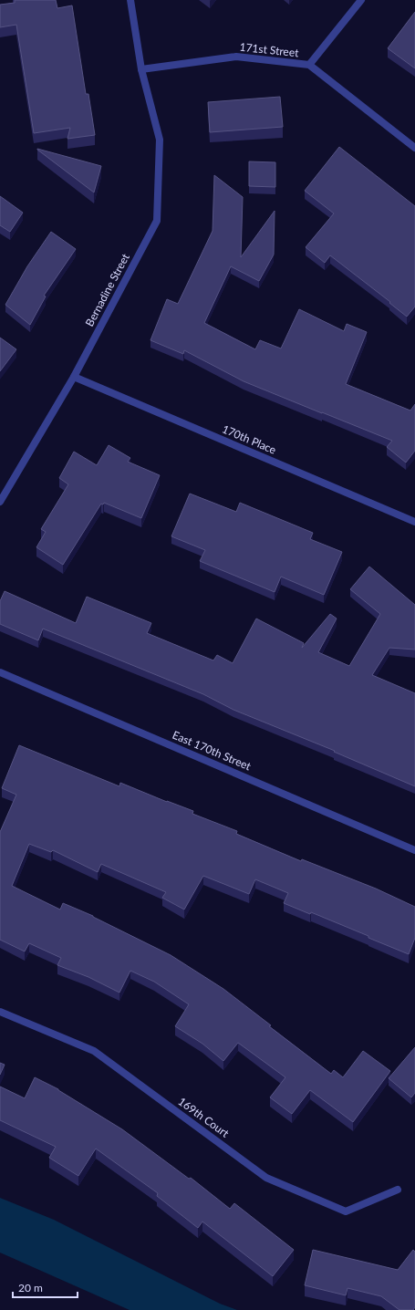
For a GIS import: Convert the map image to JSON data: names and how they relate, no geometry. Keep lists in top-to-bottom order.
{
  "streets": {
    "street": [
      "171st Street",
      "Bernadine Street",
      "170th Place",
      "East 170th Street",
      "169th Court"
    ]
  },
  "crossings": [
    ["171st Street", "Bernadine Street"],
    ["Bernadine Street", "170th Place"]
  ],
  "scale_bar": "20 m"
}
